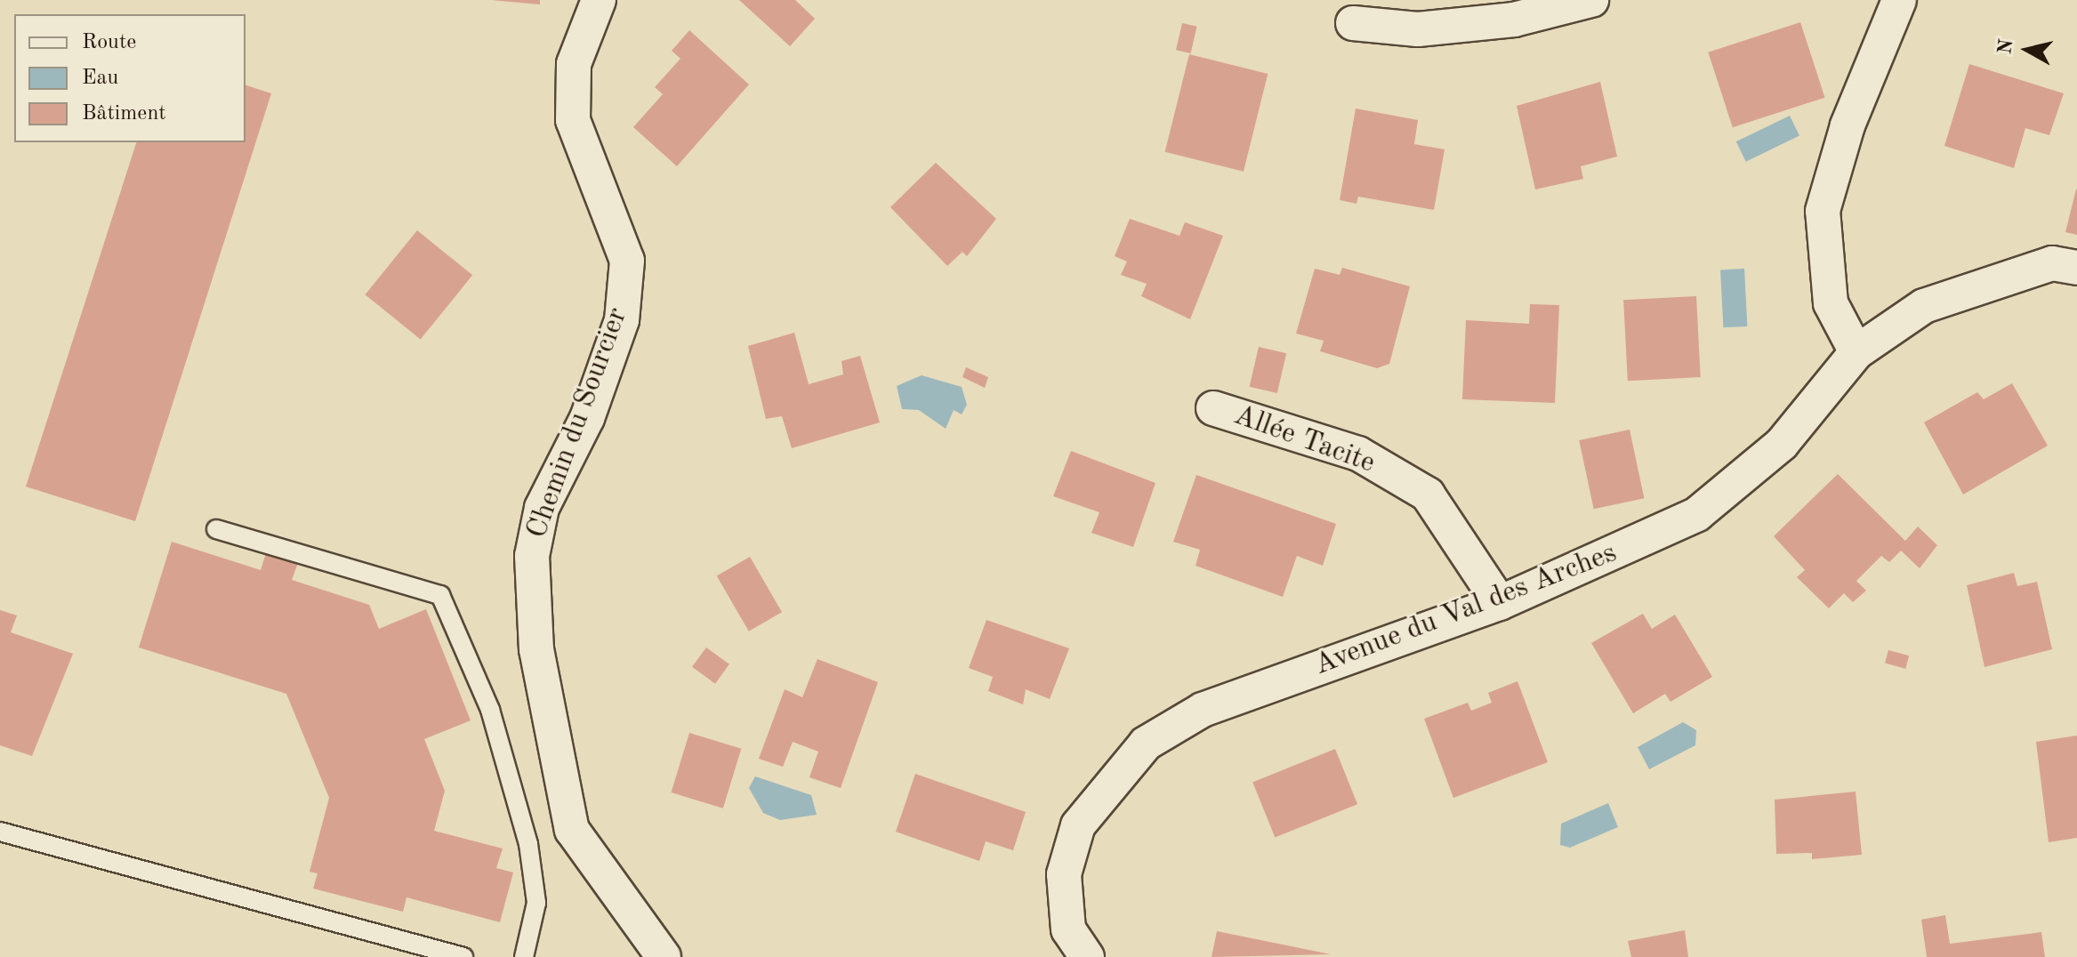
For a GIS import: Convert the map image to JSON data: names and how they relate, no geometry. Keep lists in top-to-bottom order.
{
  "streets": {
    "street": ["Chemin du Sourcier", "Allée Tacite", "Avenue du Val des Arches"]
  },
  "crossings": [
    ["Allée Tacite", "Avenue du Val des Arches"]
  ],
  "legend": ["Route", "Eau", "Bâtiment"],
  "north": "left"
}
